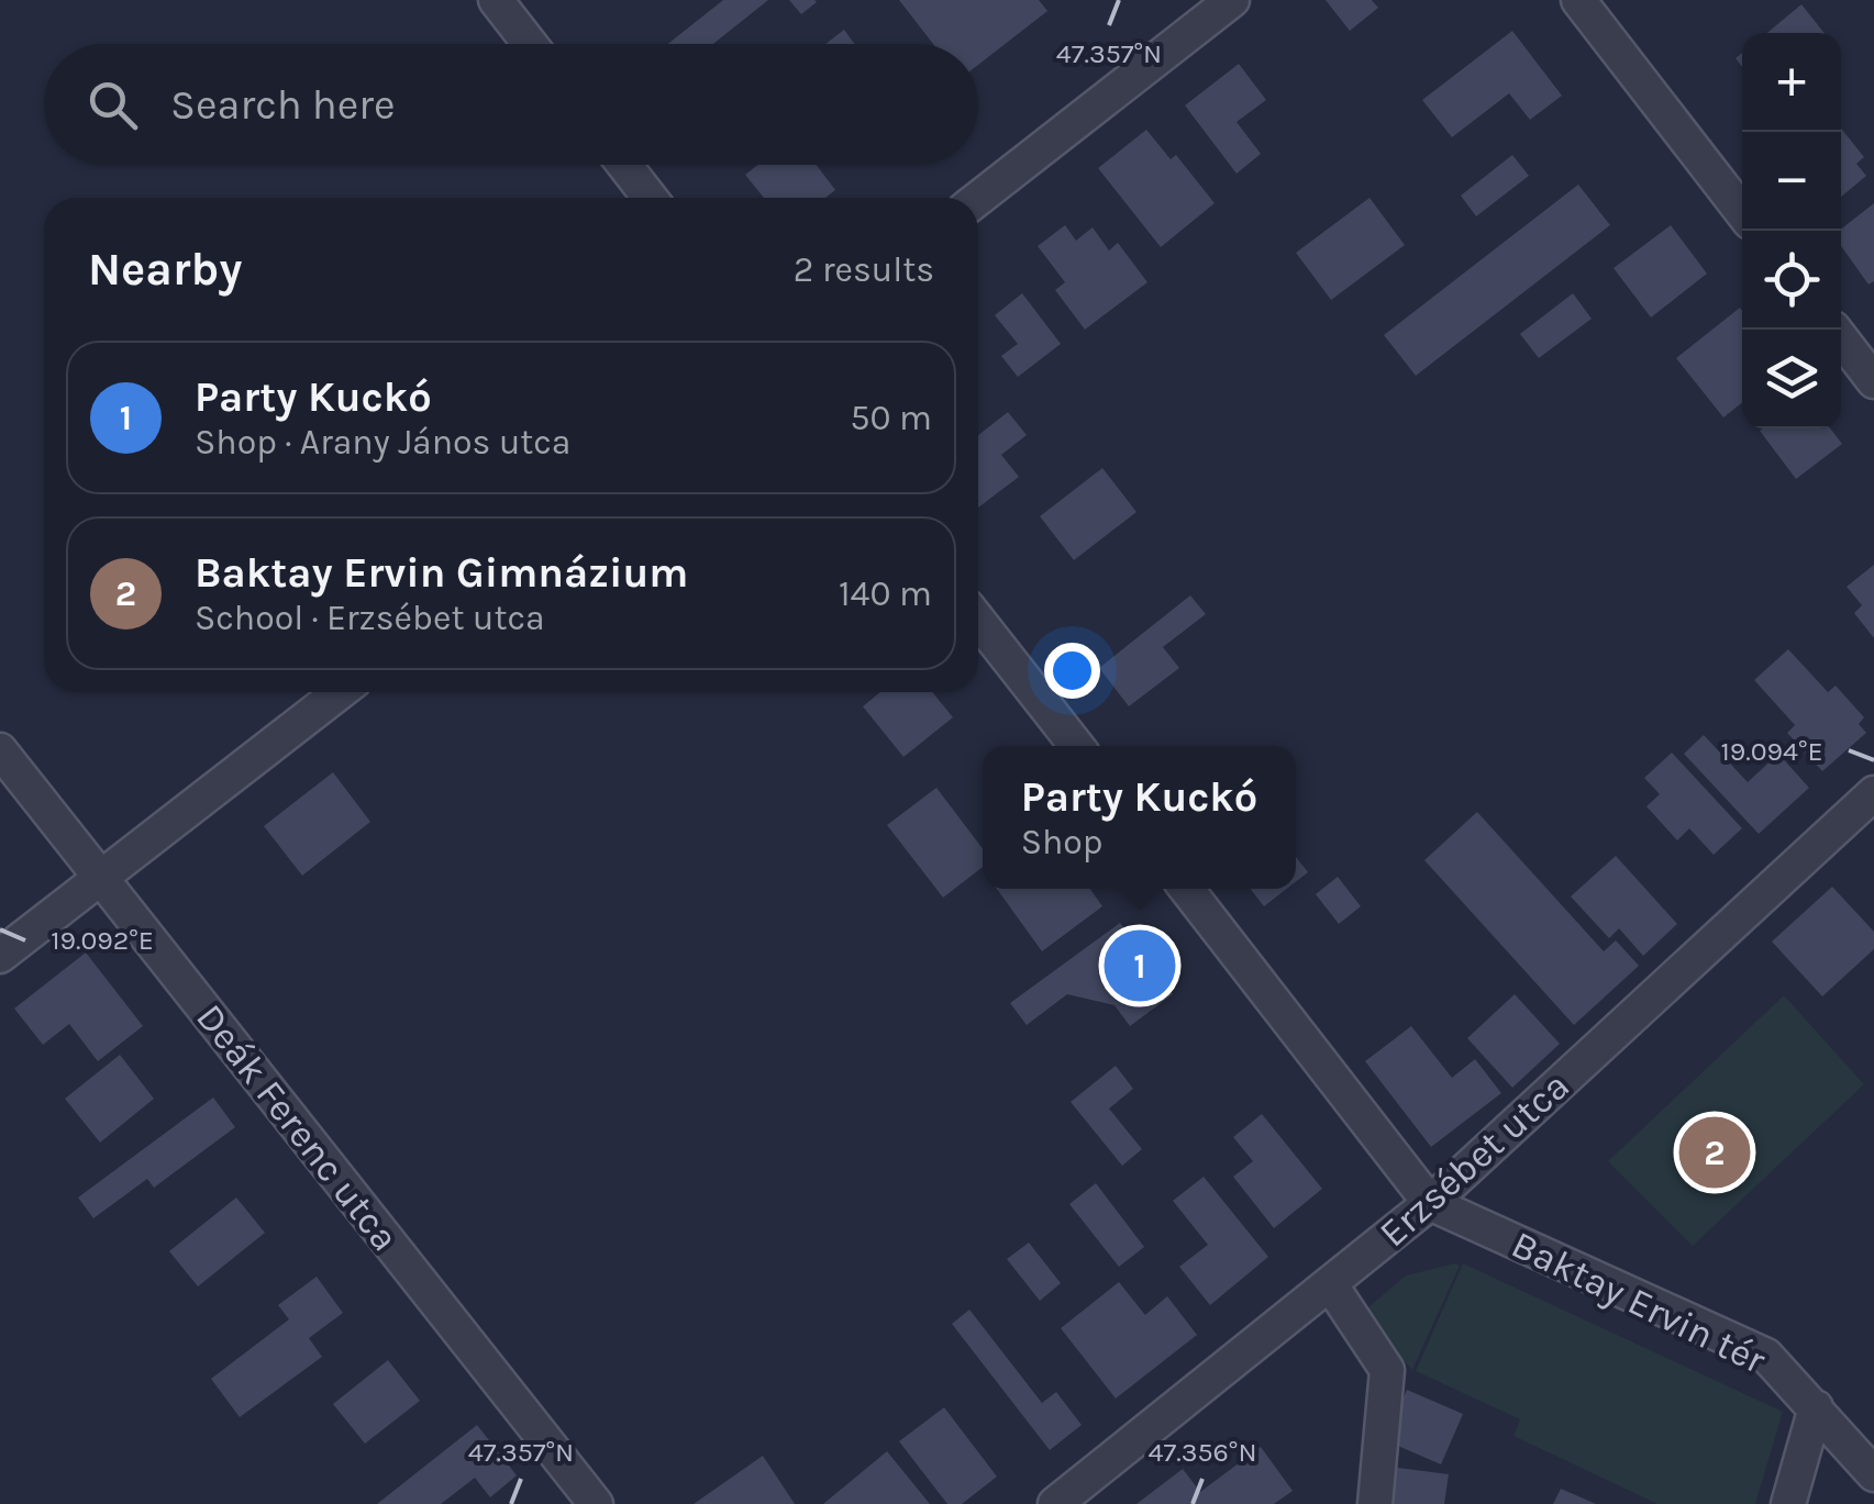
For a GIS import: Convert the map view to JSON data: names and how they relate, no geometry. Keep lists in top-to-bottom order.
{
  "streets": {
    "street": ["Deák Ferenc utca", "Erzsébet utca", "Baktay Ervin tér"]
  },
  "crossings": [
    ["Erzsébet utca", "Baktay Ervin tér"]
  ],
  "page": {
    "map_buttons": ["+", "−"],
    "search": "Search here",
    "heading": ["Nearby", "2 results"],
    "list": [
      {
        "mark": "1",
        "name": "Party Kuckó",
        "note": "Shop · Arany János utca",
        "value": "50 m"
      },
      {
        "mark": "2",
        "name": "Baktay Ervin Gimnázium",
        "note": "School · Erzsébet utca",
        "value": "140 m"
      }
    ],
    "popup": ["Party Kuckó", "Shop"],
    "pins": ["1", "2"]
  },
  "coordinates": [
    "47.357°N",
    "19.094°E",
    "19.092°E",
    "47.356°N"
  ]
}
